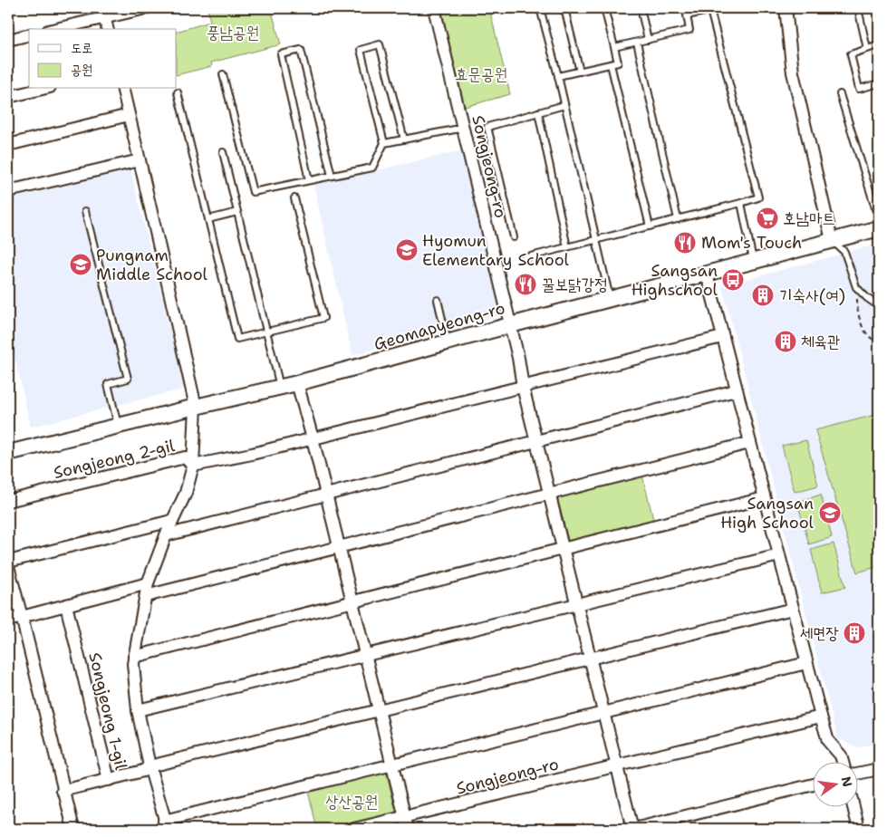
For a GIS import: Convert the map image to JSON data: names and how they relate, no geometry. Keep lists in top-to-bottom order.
{
  "streets": {
    "street": [
      "Songjeong-ro",
      "Geomapyeong-ro",
      "Songjeong 2-gil",
      "Songjeong 1-gil"
    ]
  },
  "crossings": [
    ["Songjeong-ro", "Geomapyeong-ro"],
    ["Geomapyeong-ro", "Songjeong 2-gil"]
  ],
  "parks": ["풍남공원", "효문공원", "상산공원"],
  "places": {
    "supermarket": ["호남마트"],
    "restaurant": ["Mom's Touch", "꿀보닭강정"],
    "school or university": ["Hyomun Elementary School", "Pungnam Middle School", "Sangsan High School"],
    "bus stop": ["Sangsan Highschool"],
    "building": ["기숙사(여)", "체육관", "세면장"]
  },
  "legend": ["도로", "공원"],
  "north": "right"
}
